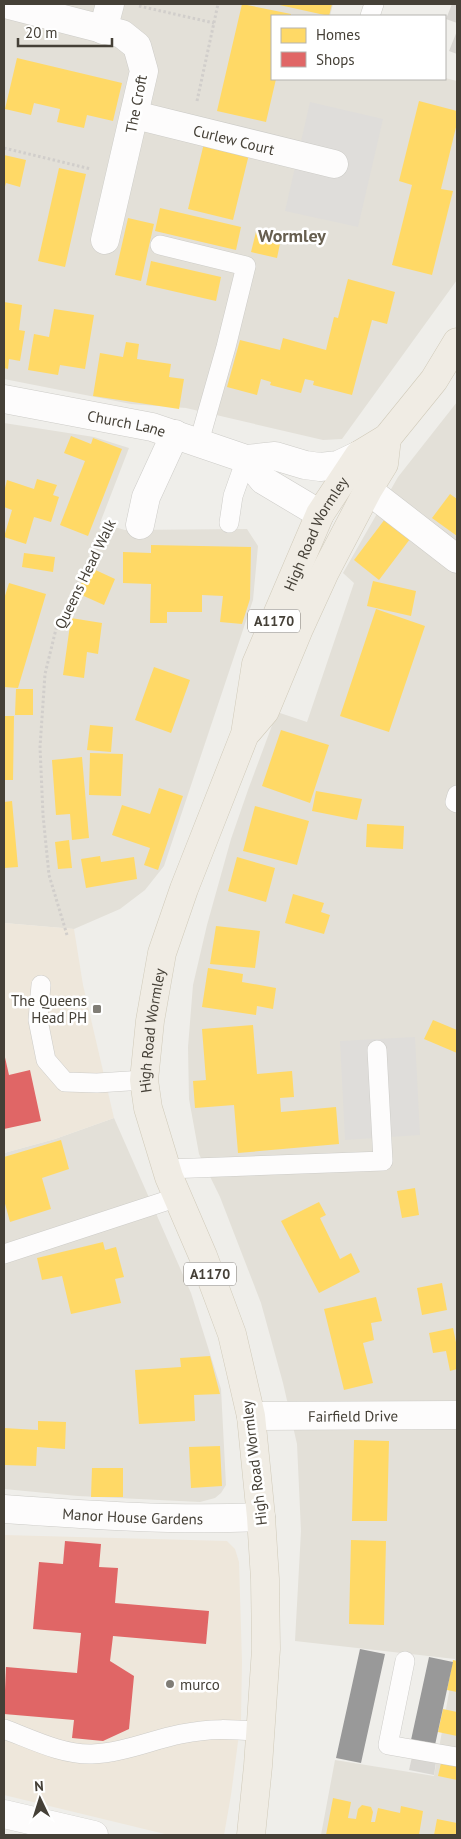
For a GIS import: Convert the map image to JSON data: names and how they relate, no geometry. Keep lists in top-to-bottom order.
{
  "streets": {
    "main road": ["High Road Wormley", "A1170"],
    "street": [
      "The Croft",
      "Curlew Court",
      "Church Lane",
      "Fairfield Drive",
      "Manor House Gardens"
    ],
    "path": ["Queens Head Walk"]
  },
  "crossings": [
    ["The Croft", "Curlew Court"],
    ["Church Lane", "High Road Wormley"],
    ["High Road Wormley", "Fairfield Drive"],
    ["High Road Wormley", "Manor House Gardens"]
  ],
  "districts": ["Wormley"],
  "places": {
    "transit": ["The Queens Head PH"],
    "other": ["murco"]
  },
  "legend": ["Homes", "Shops"],
  "scale_bar": "20 m",
  "north": "top"
}
